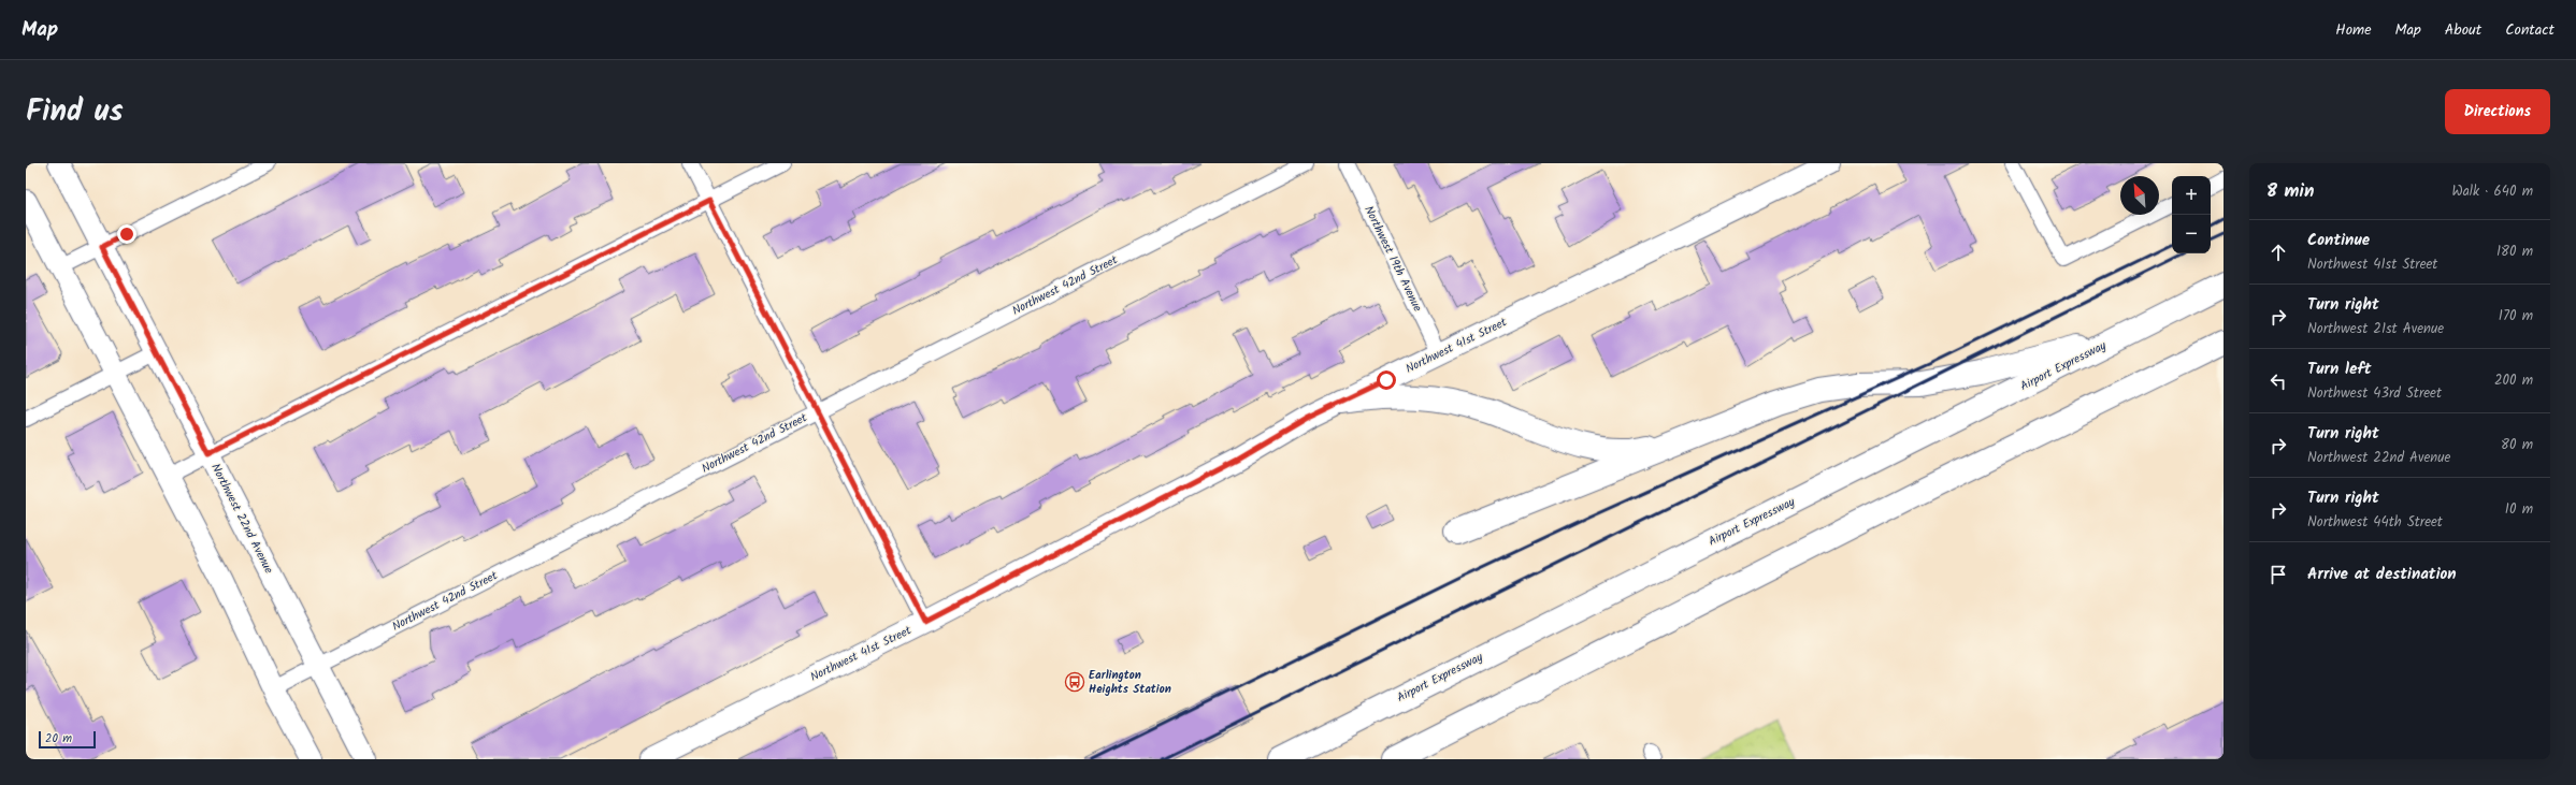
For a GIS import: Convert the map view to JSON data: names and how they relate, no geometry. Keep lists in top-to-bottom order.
{
  "streets": {
    "highway": ["Airport Expressway"],
    "main road": ["Northwest 41st Street", "Northwest 22nd Avenue"],
    "street": ["Northwest 19th Avenue", "Northwest 42nd Street"]
  },
  "crossings": [
    ["Northwest 19th Avenue", "Northwest 41st Street"],
    ["Northwest 42nd Street", "Northwest 22nd Avenue"]
  ],
  "places": {
    "bus stop": ["Earlington Heights Station"]
  },
  "scale_bar": "20 m",
  "north": "top left",
  "page": {
    "header": "Map",
    "nav": [
      "Home",
      "Map",
      "About",
      "Contact"
    ],
    "title": "Find us",
    "buttons": "Directions",
    "heading": ["8 min", "Walk · 640 m"],
    "map_buttons": ["+", "−"],
    "list": [
      ["Continue", "Northwest 41st Street", "180 m"],
      ["Turn right", "Northwest 21st Avenue", "170 m"],
      ["Turn left", "Northwest 43rd Street", "200 m"],
      ["Turn right", "Northwest 22nd Avenue", "80 m"],
      ["Turn right", "Northwest 44th Street", "10 m"],
      "Arrive at destination"
    ],
    "scale": "20 m"
  }
}
